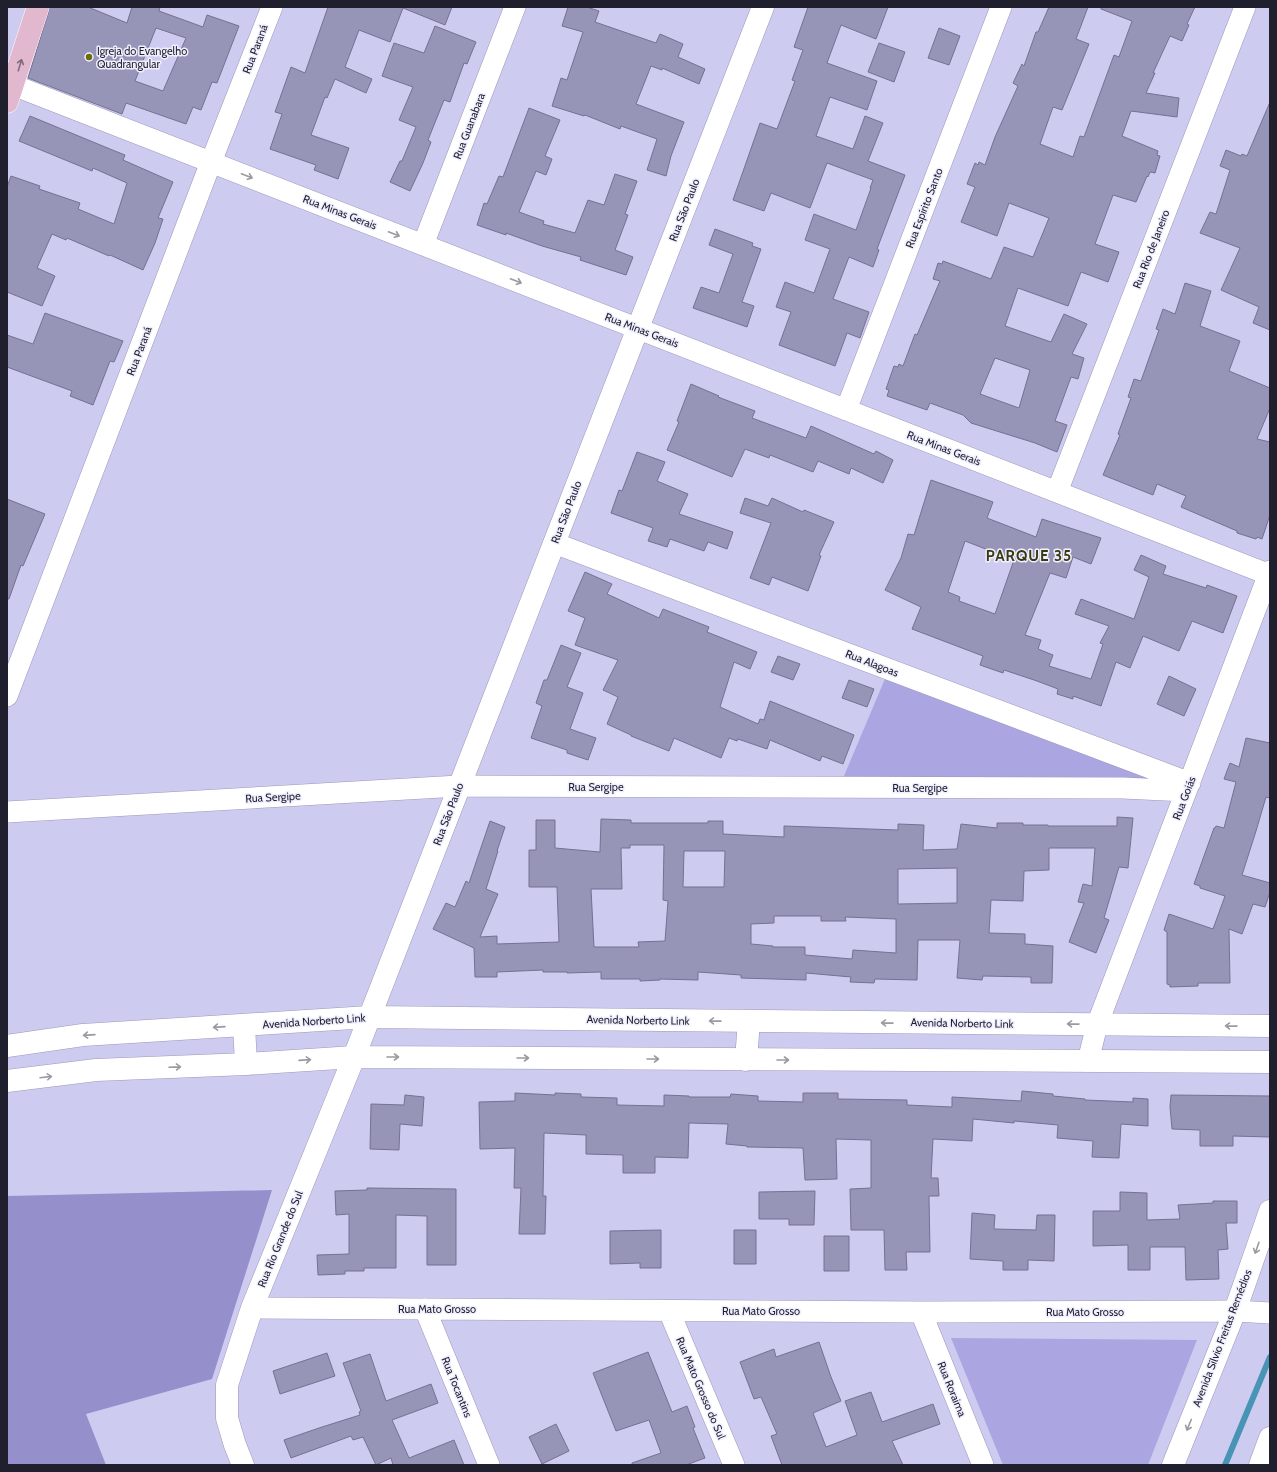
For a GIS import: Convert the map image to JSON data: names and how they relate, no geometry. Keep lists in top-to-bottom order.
{
  "streets": {
    "street": [
      "Rua Paraná",
      "Rua Guanabara",
      "Rua Espírito Santo",
      "Rua São Paulo",
      "Rua Minas Gerais",
      "Rua Rio de Janeiro",
      "Rua Alagoas",
      "Rua Sergipe",
      "Rua Goiás",
      "Avenida Norberto Link",
      "Rua Rio Grande do Sul",
      "Rua Mato Grosso",
      "Avenida Sílvio Freitas Remédios",
      "Rua Tocantins",
      "Rua Mato Grosso do Sul",
      "Rua Roraima"
    ]
  },
  "crossings": [
    ["Rua Paraná", "Rua Minas Gerais"],
    ["Rua Guanabara", "Rua Minas Gerais"],
    ["Rua Espírito Santo", "Rua Minas Gerais"],
    ["Rua São Paulo", "Rua Minas Gerais"],
    ["Rua São Paulo", "Rua Alagoas"],
    ["Rua São Paulo", "Rua Sergipe"],
    ["Rua São Paulo", "Avenida Norberto Link"],
    ["Rua São Paulo", "Rua Rio Grande do Sul"],
    ["Rua Minas Gerais", "Rua Rio de Janeiro"],
    ["Rua Minas Gerais", "Rua Goiás"],
    ["Rua Alagoas", "Rua Sergipe"],
    ["Rua Alagoas", "Rua Goiás"],
    ["Rua Sergipe", "Rua Goiás"],
    ["Rua Goiás", "Avenida Norberto Link"],
    ["Avenida Norberto Link", "Rua Rio Grande do Sul"],
    ["Rua Rio Grande do Sul", "Rua Mato Grosso"],
    ["Rua Mato Grosso", "Avenida Sílvio Freitas Remédios"],
    ["Rua Mato Grosso", "Rua Tocantins"],
    ["Rua Mato Grosso", "Rua Mato Grosso do Sul"],
    ["Rua Mato Grosso", "Rua Roraima"]
  ],
  "one_way": ["Avenida Sílvio Freitas Remédios"],
  "districts": ["PARQUE 35"],
  "places": ["Igreja do Evangelho Quadrangular"]
}
